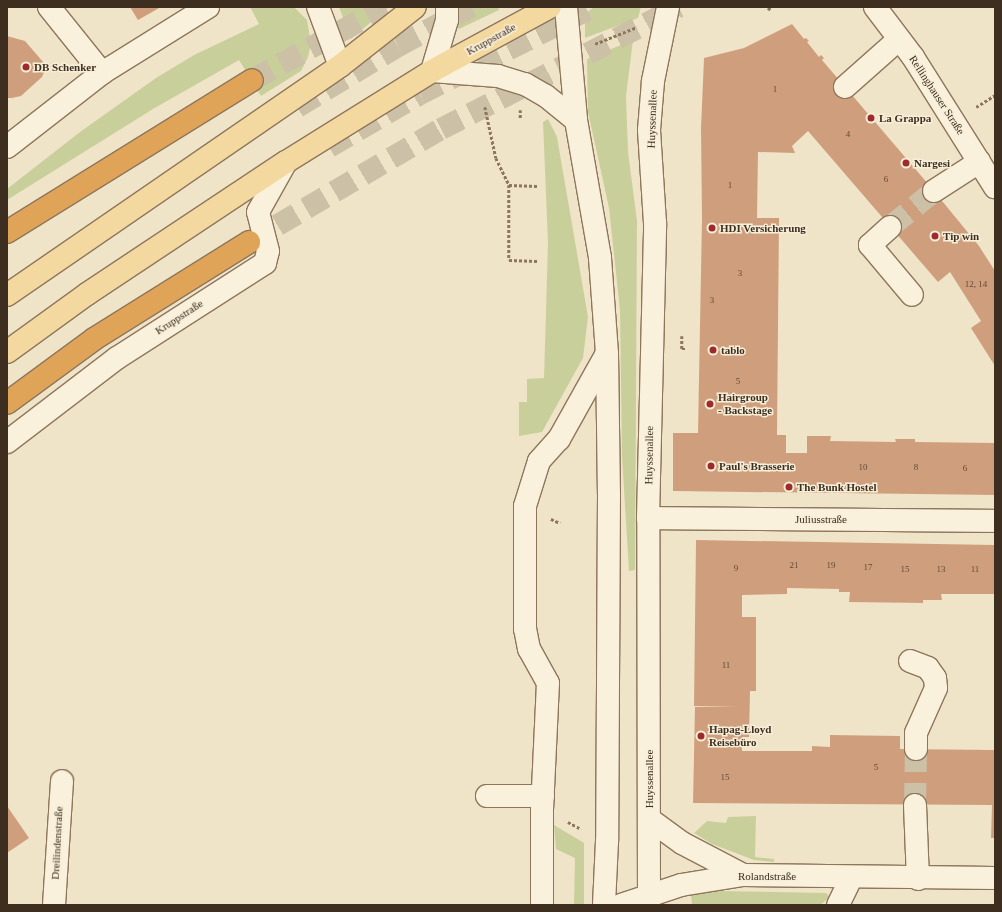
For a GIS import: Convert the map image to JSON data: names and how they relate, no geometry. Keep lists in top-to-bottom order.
{
  "streets": {
    "main road": ["Kruppstraße"],
    "street": [
      "Rellinghauser Straße",
      "Huyssenallee",
      "Juliusstraße",
      "Dreilindenstraße",
      "Rolandstraße"
    ]
  },
  "crossings": [
    ["Huyssenallee", "Juliusstraße"],
    ["Huyssenallee", "Rolandstraße"]
  ],
  "places": [
    "DB Schenker",
    "La Grappa",
    "Nargesi",
    "HDI Versicherung",
    "Tip win",
    "tablo",
    "Hairgroup - Backstage",
    "Paul's Brasserie",
    "The Bunk Hostel",
    "Hapag-Lloyd Reisebüro"
  ],
  "house_numbers": [
    "1",
    "4",
    "6",
    "1",
    "3",
    "12, 14",
    "3",
    "5",
    "10",
    "8",
    "6",
    "21",
    "19",
    "17",
    "9",
    "15",
    "13",
    "11",
    "11",
    "5",
    "15"
  ]
}
